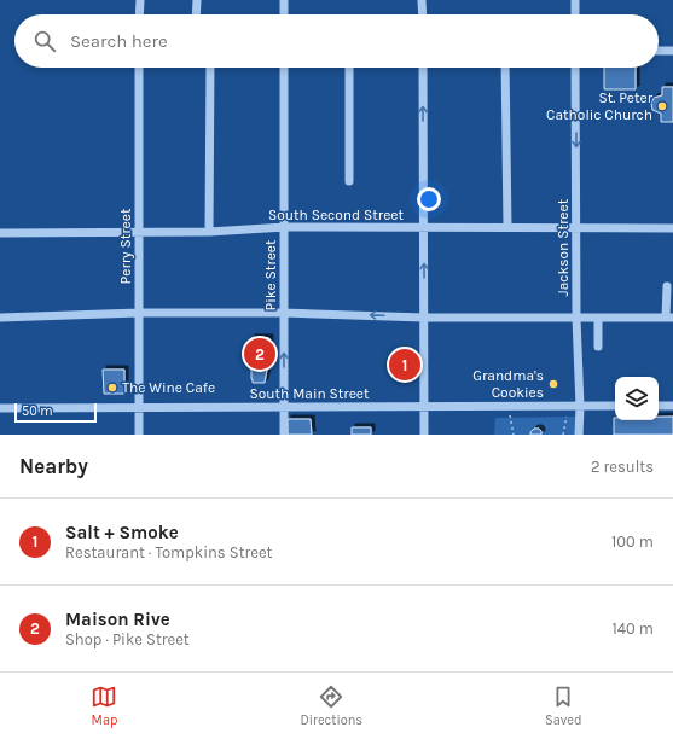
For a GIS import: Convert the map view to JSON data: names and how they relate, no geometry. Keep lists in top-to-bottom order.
{
  "streets": {
    "street": [
      "South Second Street",
      "Perry Street",
      "Jackson Street",
      "Pike Street",
      "South Main Street"
    ]
  },
  "crossings": [
    ["South Second Street", "Perry Street"],
    ["South Second Street", "Jackson Street"],
    ["South Second Street", "Pike Street"],
    ["Perry Street", "South Main Street"],
    ["Jackson Street", "South Main Street"],
    ["Pike Street", "South Main Street"]
  ],
  "places": ["St. Peter Catholic Church", "Grandma's Cookies", "The Wine Cafe"],
  "scale_bar": "50 m",
  "page": {
    "search": "Search here",
    "pins": ["2", "1"],
    "scale": "50 m",
    "heading": ["Nearby", "2 results"],
    "list": [
      {
        "mark": "1",
        "name": "Salt + Smoke",
        "note": "Restaurant · Tompkins Street",
        "value": "100 m"
      },
      {
        "mark": "2",
        "name": "Maison Rive",
        "note": "Shop · Pike Street",
        "value": "140 m"
      }
    ],
    "nav": ["Map", "Directions", "Saved"]
  }
}
